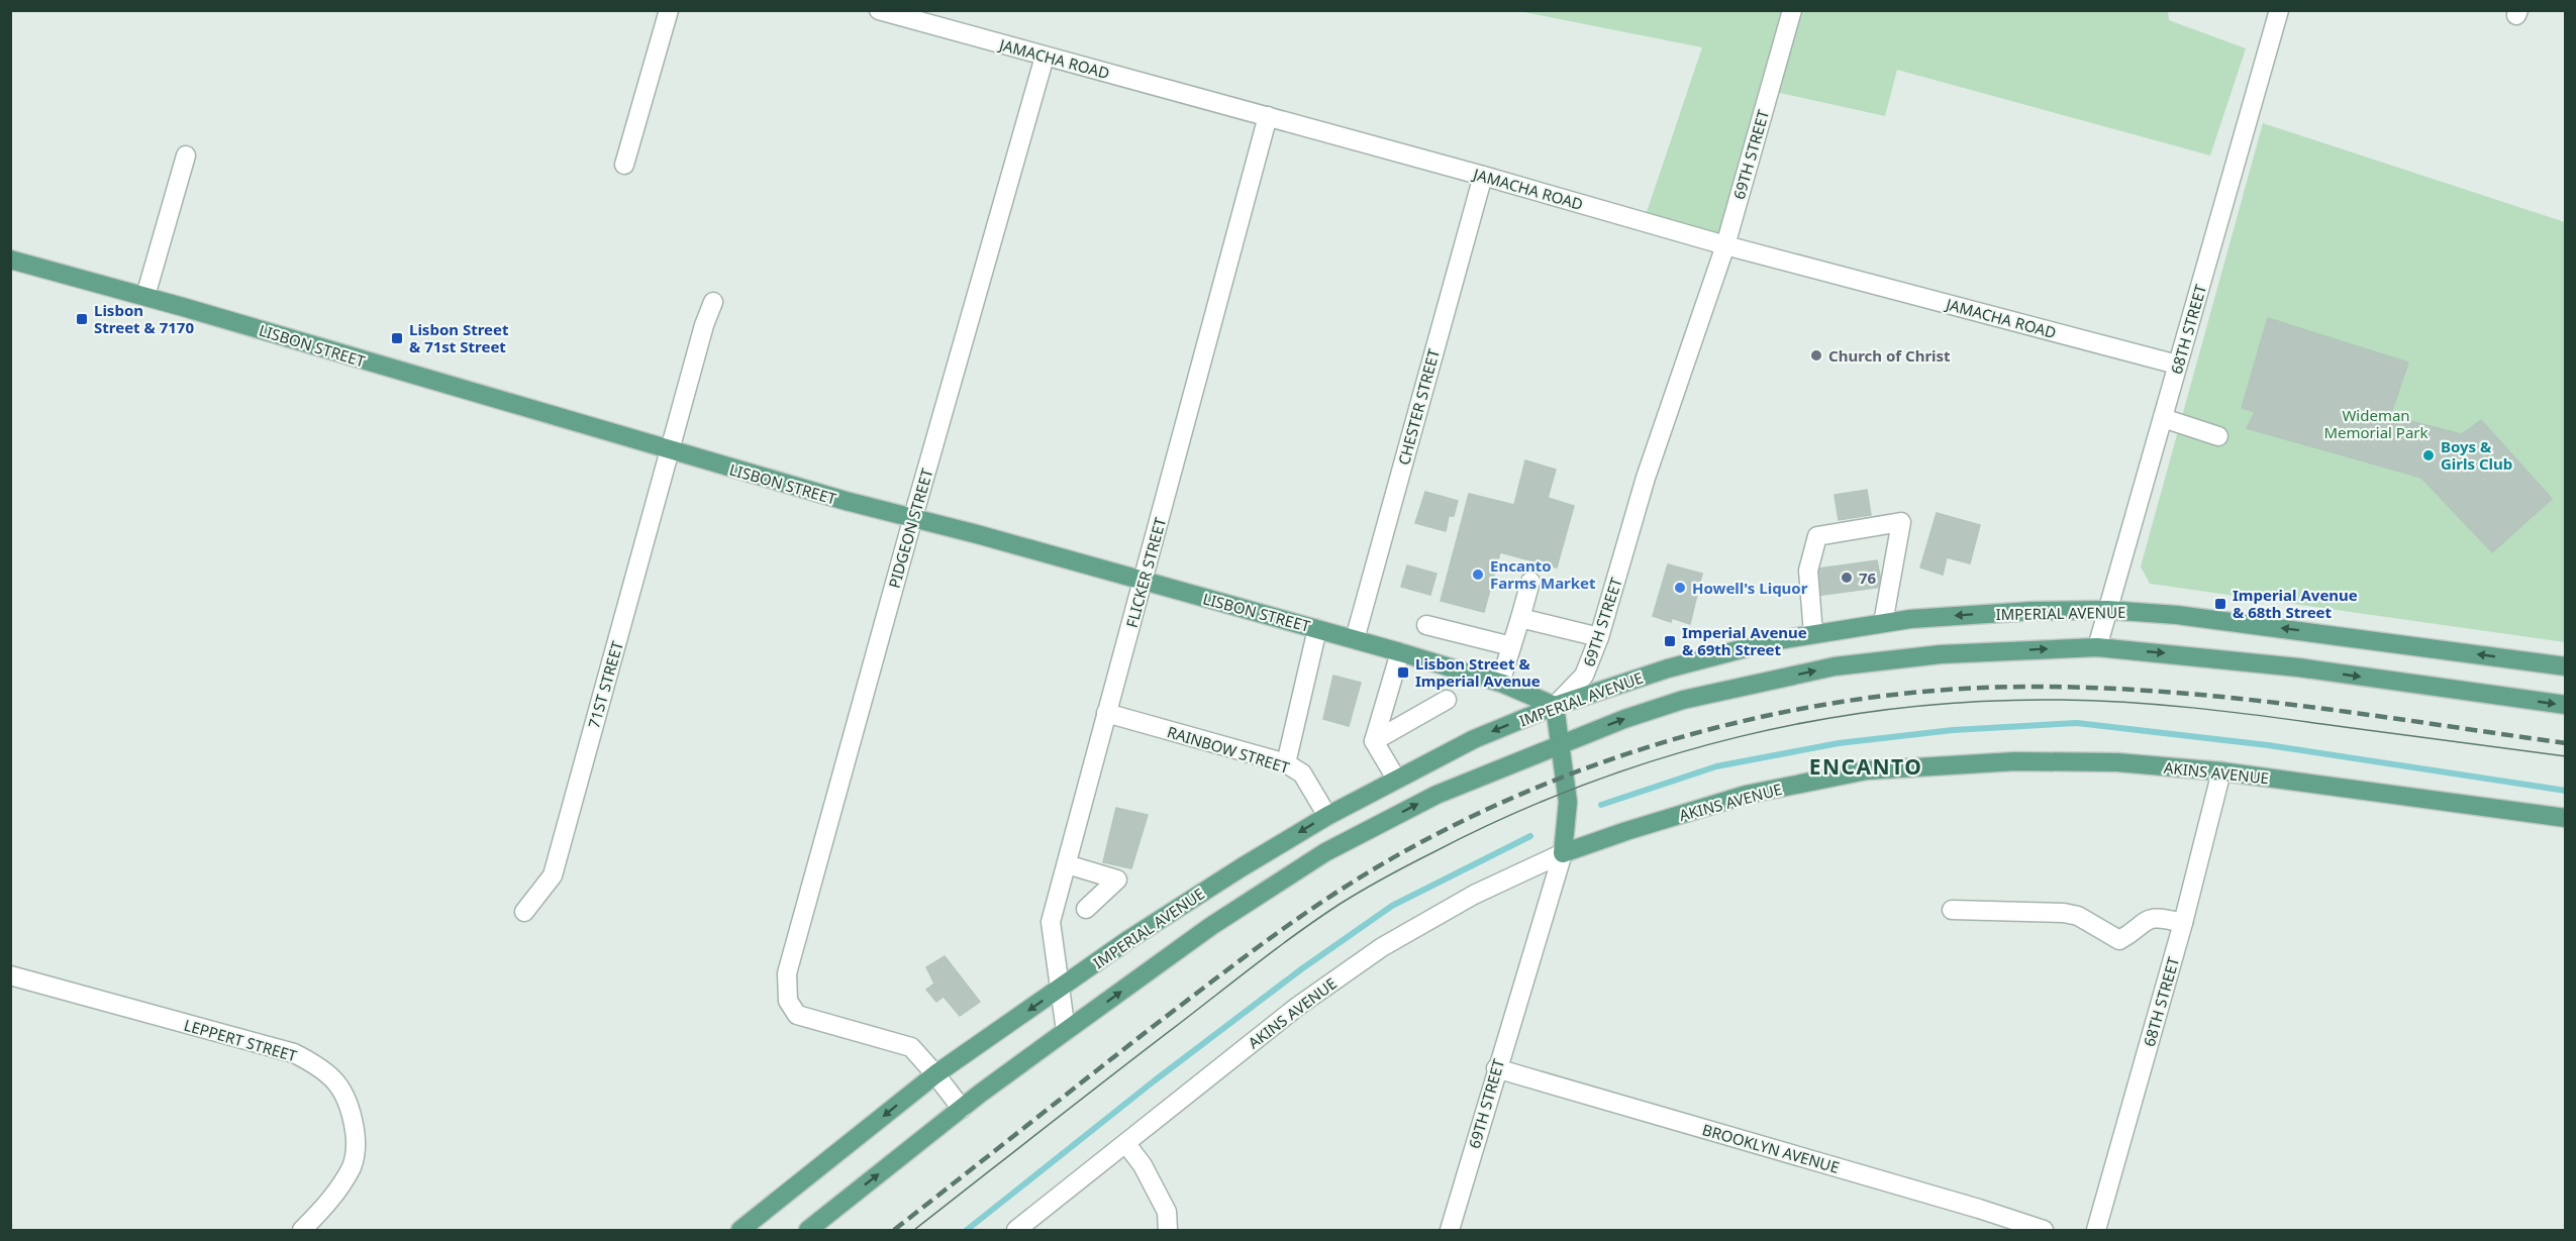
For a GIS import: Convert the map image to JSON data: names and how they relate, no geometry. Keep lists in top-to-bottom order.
{
  "streets": {
    "main road": [
      "69TH STREET",
      "LISBON STREET",
      "IMPERIAL AVENUE",
      "AKINS AVENUE"
    ],
    "street": [
      "JAMACHA ROAD",
      "68TH STREET",
      "CHESTER STREET",
      "PIDGEON STREET",
      "FLICKER STREET",
      "71ST STREET",
      "RAINBOW STREET",
      "LEPPERT STREET",
      "BROOKLYN AVENUE"
    ]
  },
  "crossings": [
    ["JAMACHA ROAD", "69TH STREET"],
    ["JAMACHA ROAD", "68TH STREET"],
    ["JAMACHA ROAD", "CHESTER STREET"],
    ["JAMACHA ROAD", "PIDGEON STREET"],
    ["JAMACHA ROAD", "FLICKER STREET"],
    ["69TH STREET", "LISBON STREET"],
    ["69TH STREET", "IMPERIAL AVENUE"],
    ["69TH STREET", "AKINS AVENUE"],
    ["69TH STREET", "BROOKLYN AVENUE"],
    ["68TH STREET", "IMPERIAL AVENUE"],
    ["68TH STREET", "AKINS AVENUE"],
    ["LISBON STREET", "CHESTER STREET"],
    ["LISBON STREET", "PIDGEON STREET"],
    ["LISBON STREET", "FLICKER STREET"],
    ["LISBON STREET", "IMPERIAL AVENUE"],
    ["LISBON STREET", "71ST STREET"],
    ["PIDGEON STREET", "IMPERIAL AVENUE"],
    ["FLICKER STREET", "IMPERIAL AVENUE"],
    ["FLICKER STREET", "RAINBOW STREET"],
    ["IMPERIAL AVENUE", "RAINBOW STREET"]
  ],
  "districts": ["ENCANTO"],
  "parks": ["Wideman Memorial Park"],
  "places": {
    "transit": [
      "Lisbon Street & 7170",
      "Lisbon Street & 71st Street",
      "Imperial Avenue & 68th Street",
      "Imperial Avenue & 69th Street",
      "Lisbon Street & Imperial Avenue"
    ],
    "other": [
      "Church of Christ",
      "Boys & Girls Club",
      "Encanto Farms Market",
      "76",
      "Howell's Liquor"
    ]
  }
}
